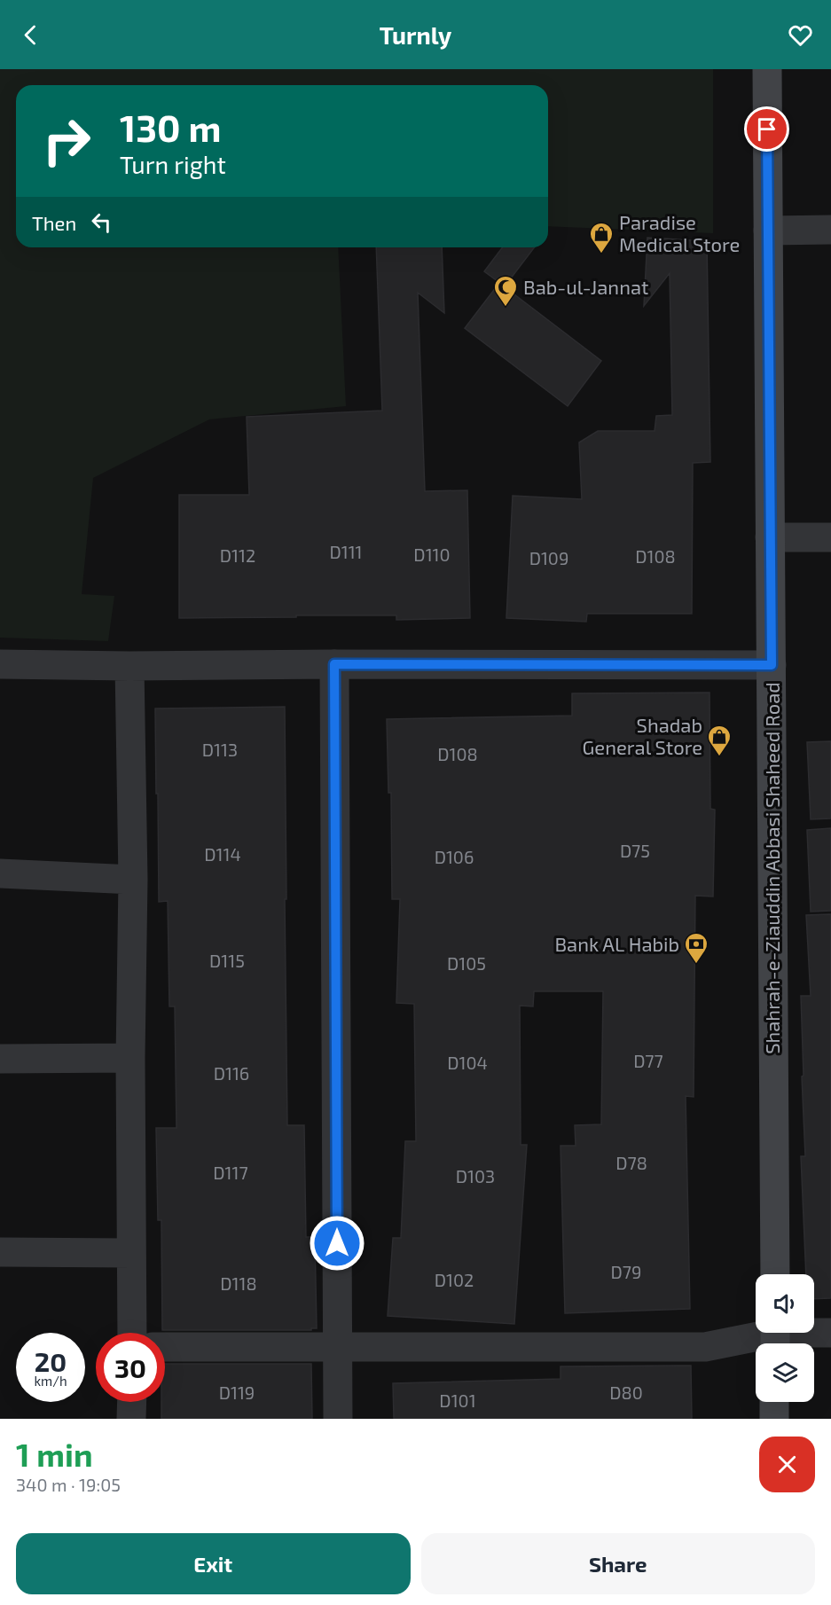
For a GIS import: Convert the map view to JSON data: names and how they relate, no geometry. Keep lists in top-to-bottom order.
{
  "streets": {
    "street": ["Shahrah-e-Ziauddin Abbasi Shaheed Road"]
  },
  "places": {
    "shop": ["Paradise Medical Store", "Shadab General Store"],
    "mosque": ["Bab-ul-Jannat"],
    "bank": ["Bank AL Habib"]
  },
  "house_numbers": [
    "D111",
    "D110",
    "D112",
    "D108",
    "D109",
    "D113",
    "D108",
    "D75",
    "D114",
    "D106",
    "D115",
    "D105",
    "D77",
    "D104",
    "D116",
    "D78",
    "D117",
    "D103",
    "D79",
    "D102",
    "D118",
    "D119",
    "D80",
    "D101"
  ],
  "page": {
    "header": "Turnly",
    "turn": ["130 m", "Turn right"],
    "then": "Then",
    "speed": "20 km/h",
    "limit": "30",
    "heading": ["1 min", "340 m · 19:05"],
    "buttons": ["Exit", "Share"]
  }
}
